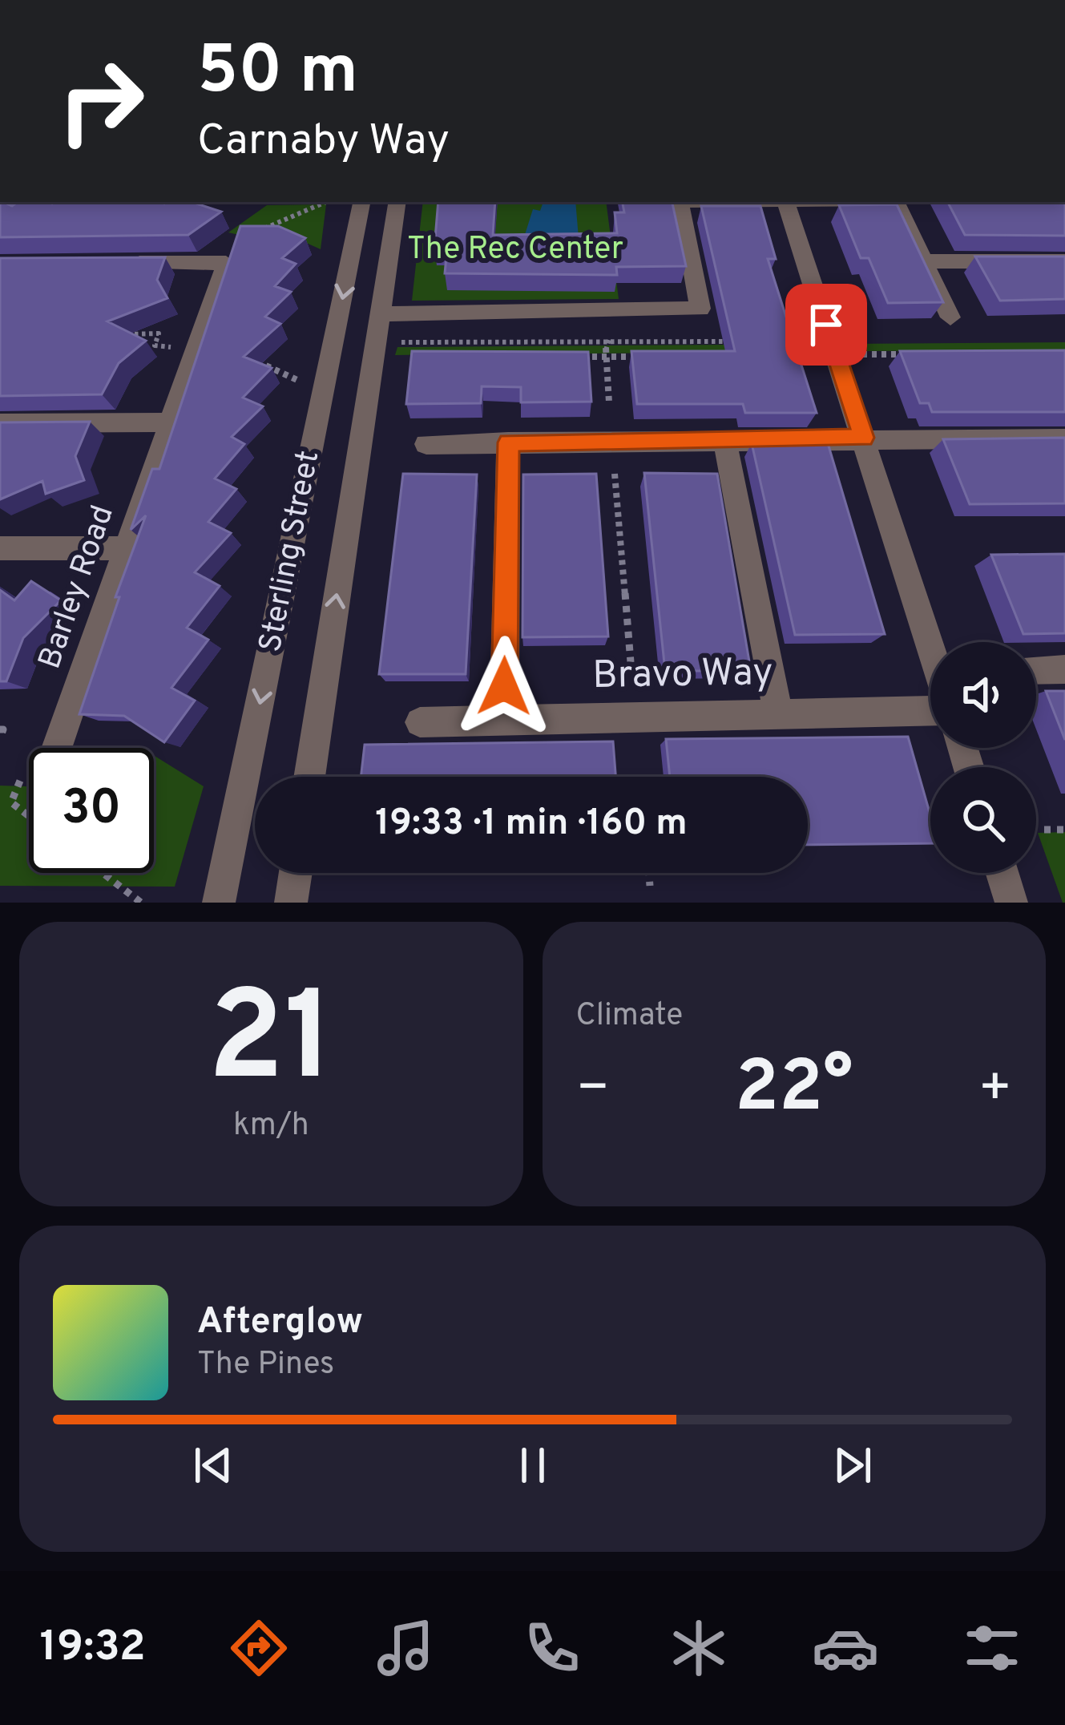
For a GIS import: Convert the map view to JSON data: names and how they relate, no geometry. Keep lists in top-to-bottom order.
{
  "streets": {
    "street": ["Sterling Street", "Barley Road", "Bravo Way"]
  },
  "parks": ["The Rec Center"],
  "page": {
    "turn": ["50 m", "Carnaby Way"],
    "limit": "30",
    "trip": "19:33 · 1 min · 160 m",
    "tile": [
      ["21", "km/h"],
      "Climate"
    ],
    "heat": ["−", "22°", "+"],
    "song": ["Afterglow", "The Pines"],
    "tabs": "19:32"
  }
}
